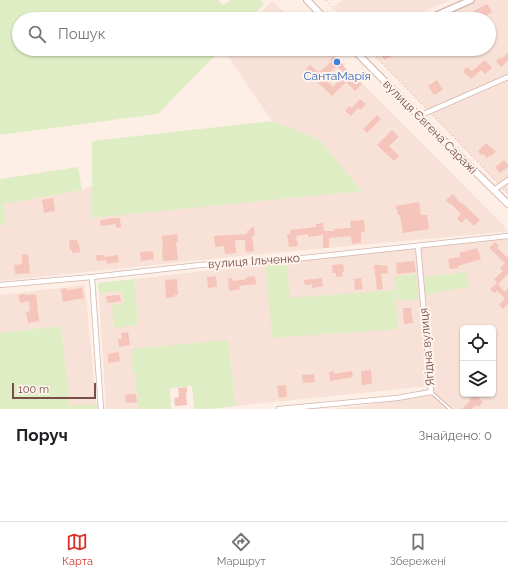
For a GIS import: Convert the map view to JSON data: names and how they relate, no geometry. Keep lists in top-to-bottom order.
{
  "streets": {
    "main road": ["вулиця Євгена Саражі"],
    "street": ["вулиця Ільченко", "Ягідна вулиця"]
  },
  "crossings": [
    ["вулиця Ільченко", "Ягідна вулиця"]
  ],
  "places": ["СантаМарія"],
  "scale_bar": "100 m",
  "page": {
    "search": "Пошук",
    "scale": "100 m",
    "heading": ["Поруч", "Знайдено: 0"],
    "nav": ["Карта", "Маршрут", "Збережені"]
  }
}
